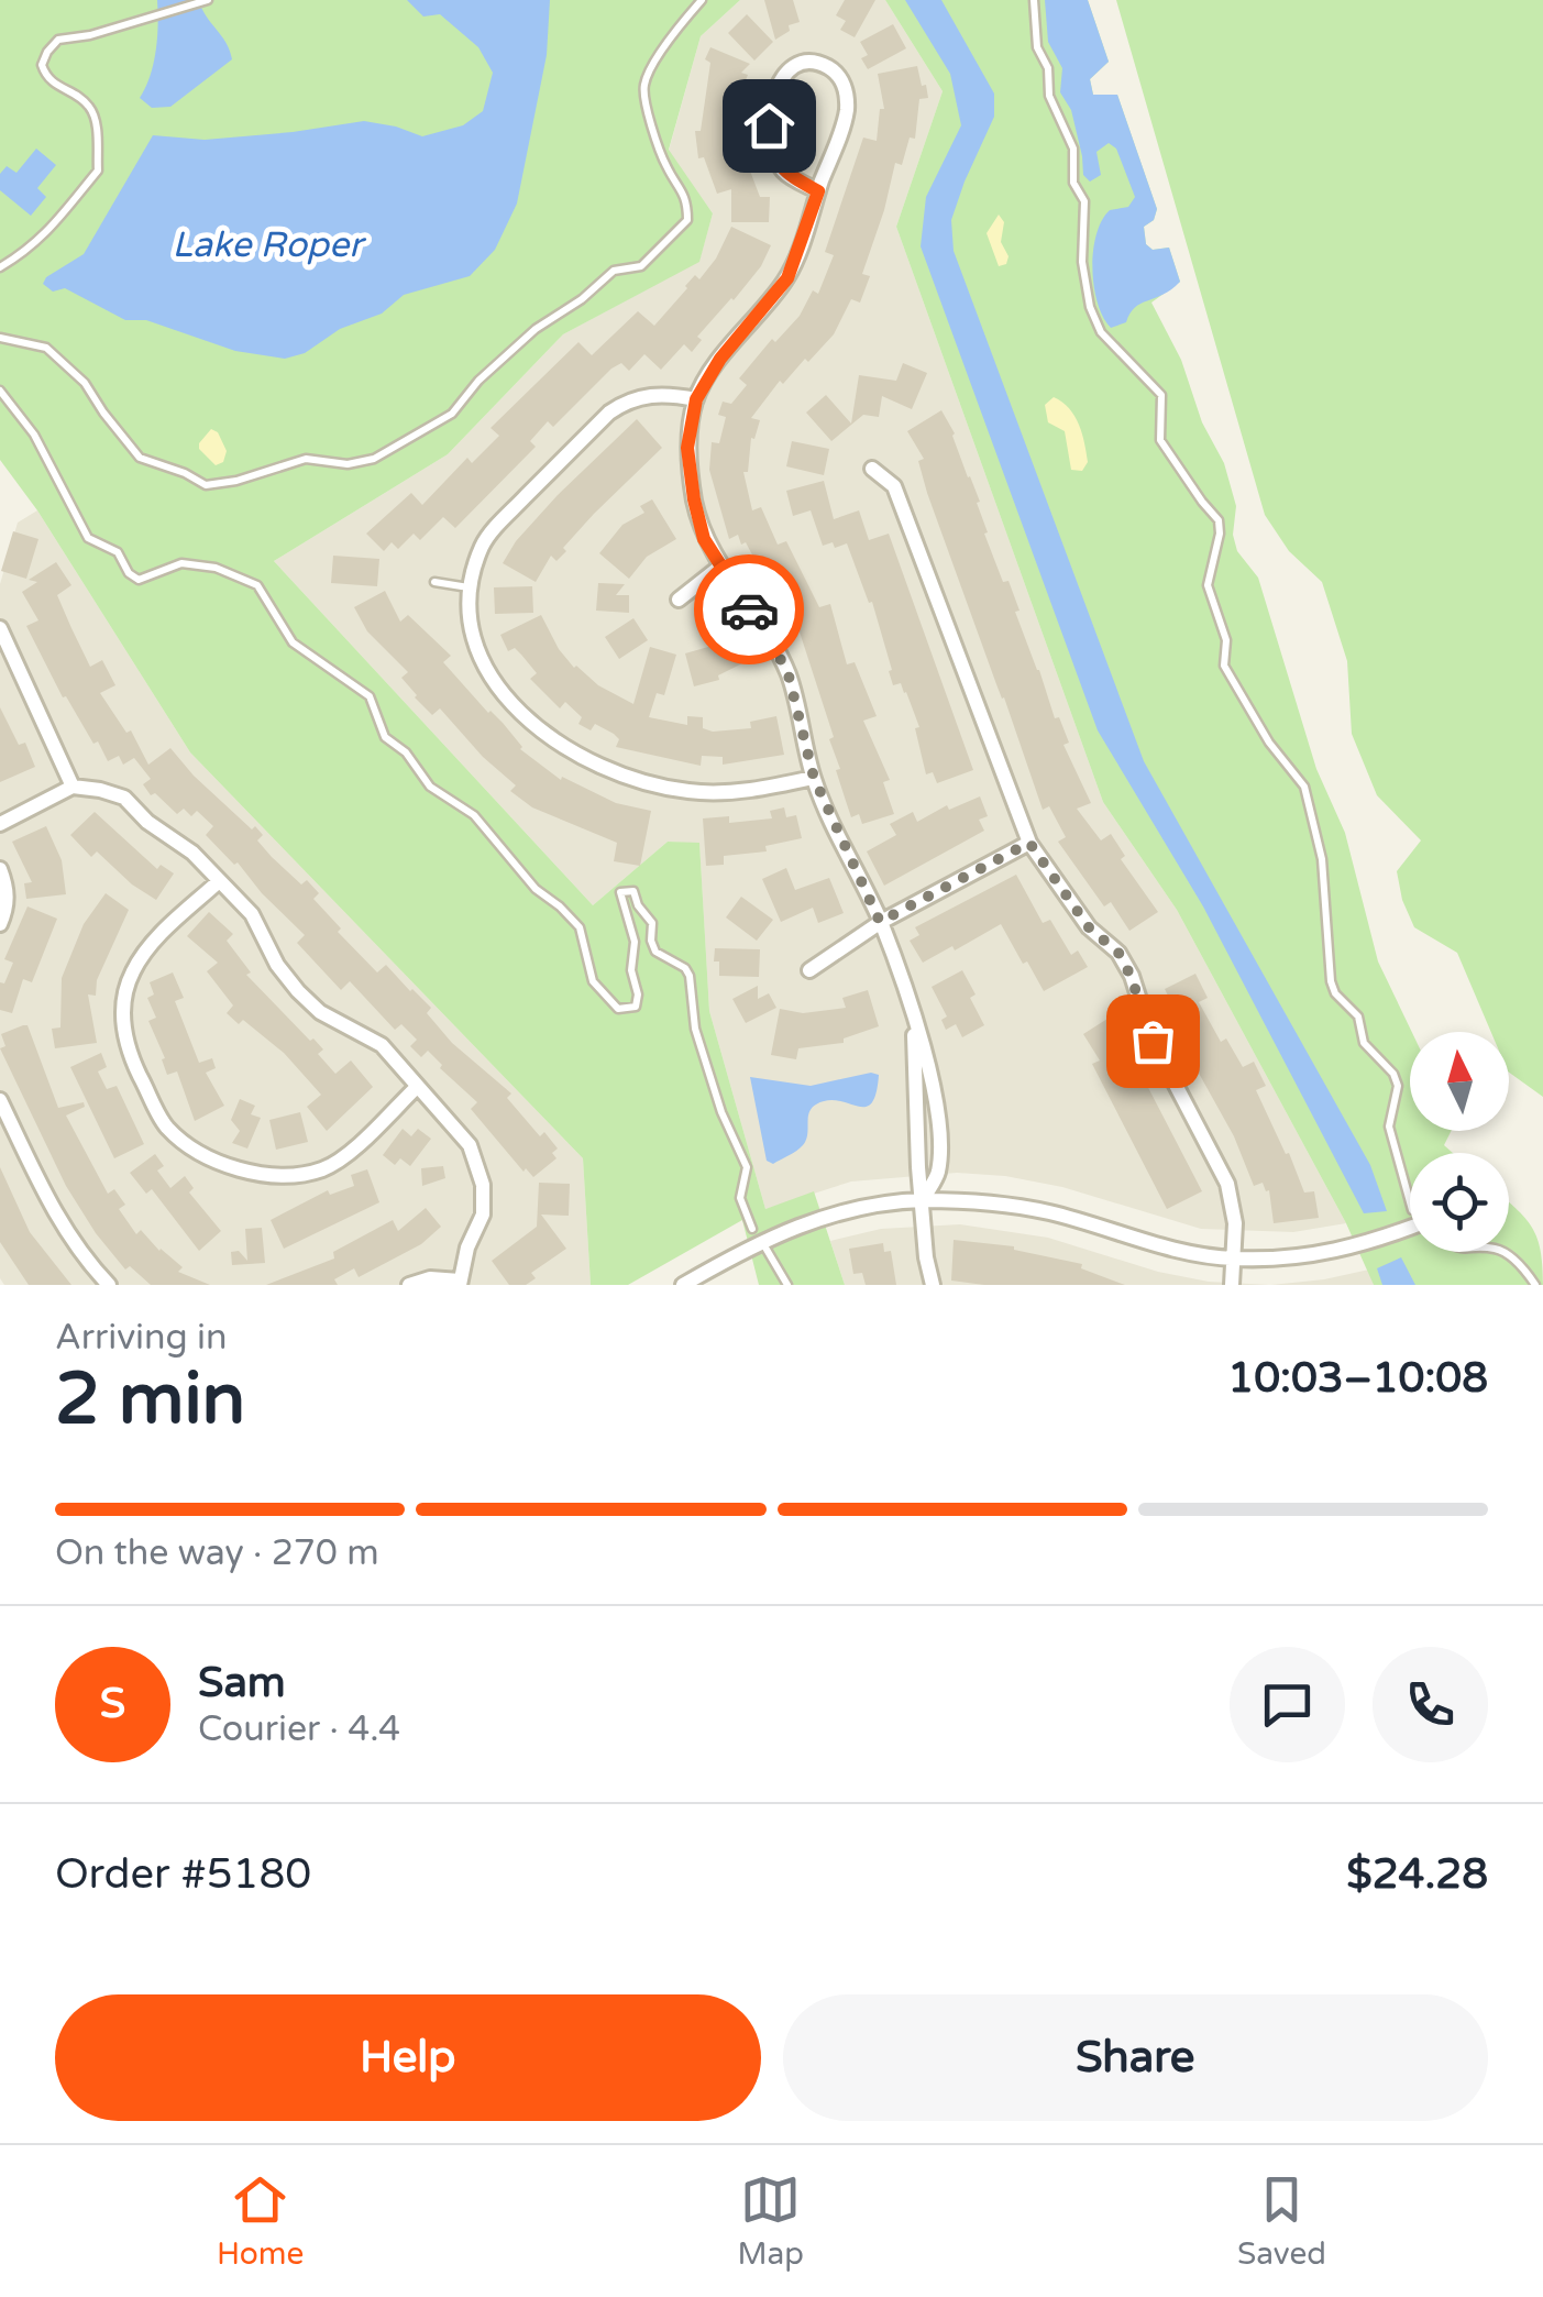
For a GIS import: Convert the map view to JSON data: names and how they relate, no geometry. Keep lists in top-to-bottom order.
{
  "water": ["Lake Roper"],
  "north": "top",
  "page": {
    "heading": ["2 min", "Arriving in", "10:03–10:08"],
    "panel": [
      "Sam",
      "Courier · 4.4",
      "Order #5180",
      "$24.28"
    ],
    "bar": "On the way · 270 m",
    "round": "S",
    "buttons": ["Help", "Share"],
    "tabs": ["Home", "Map", "Saved"]
  }
}
